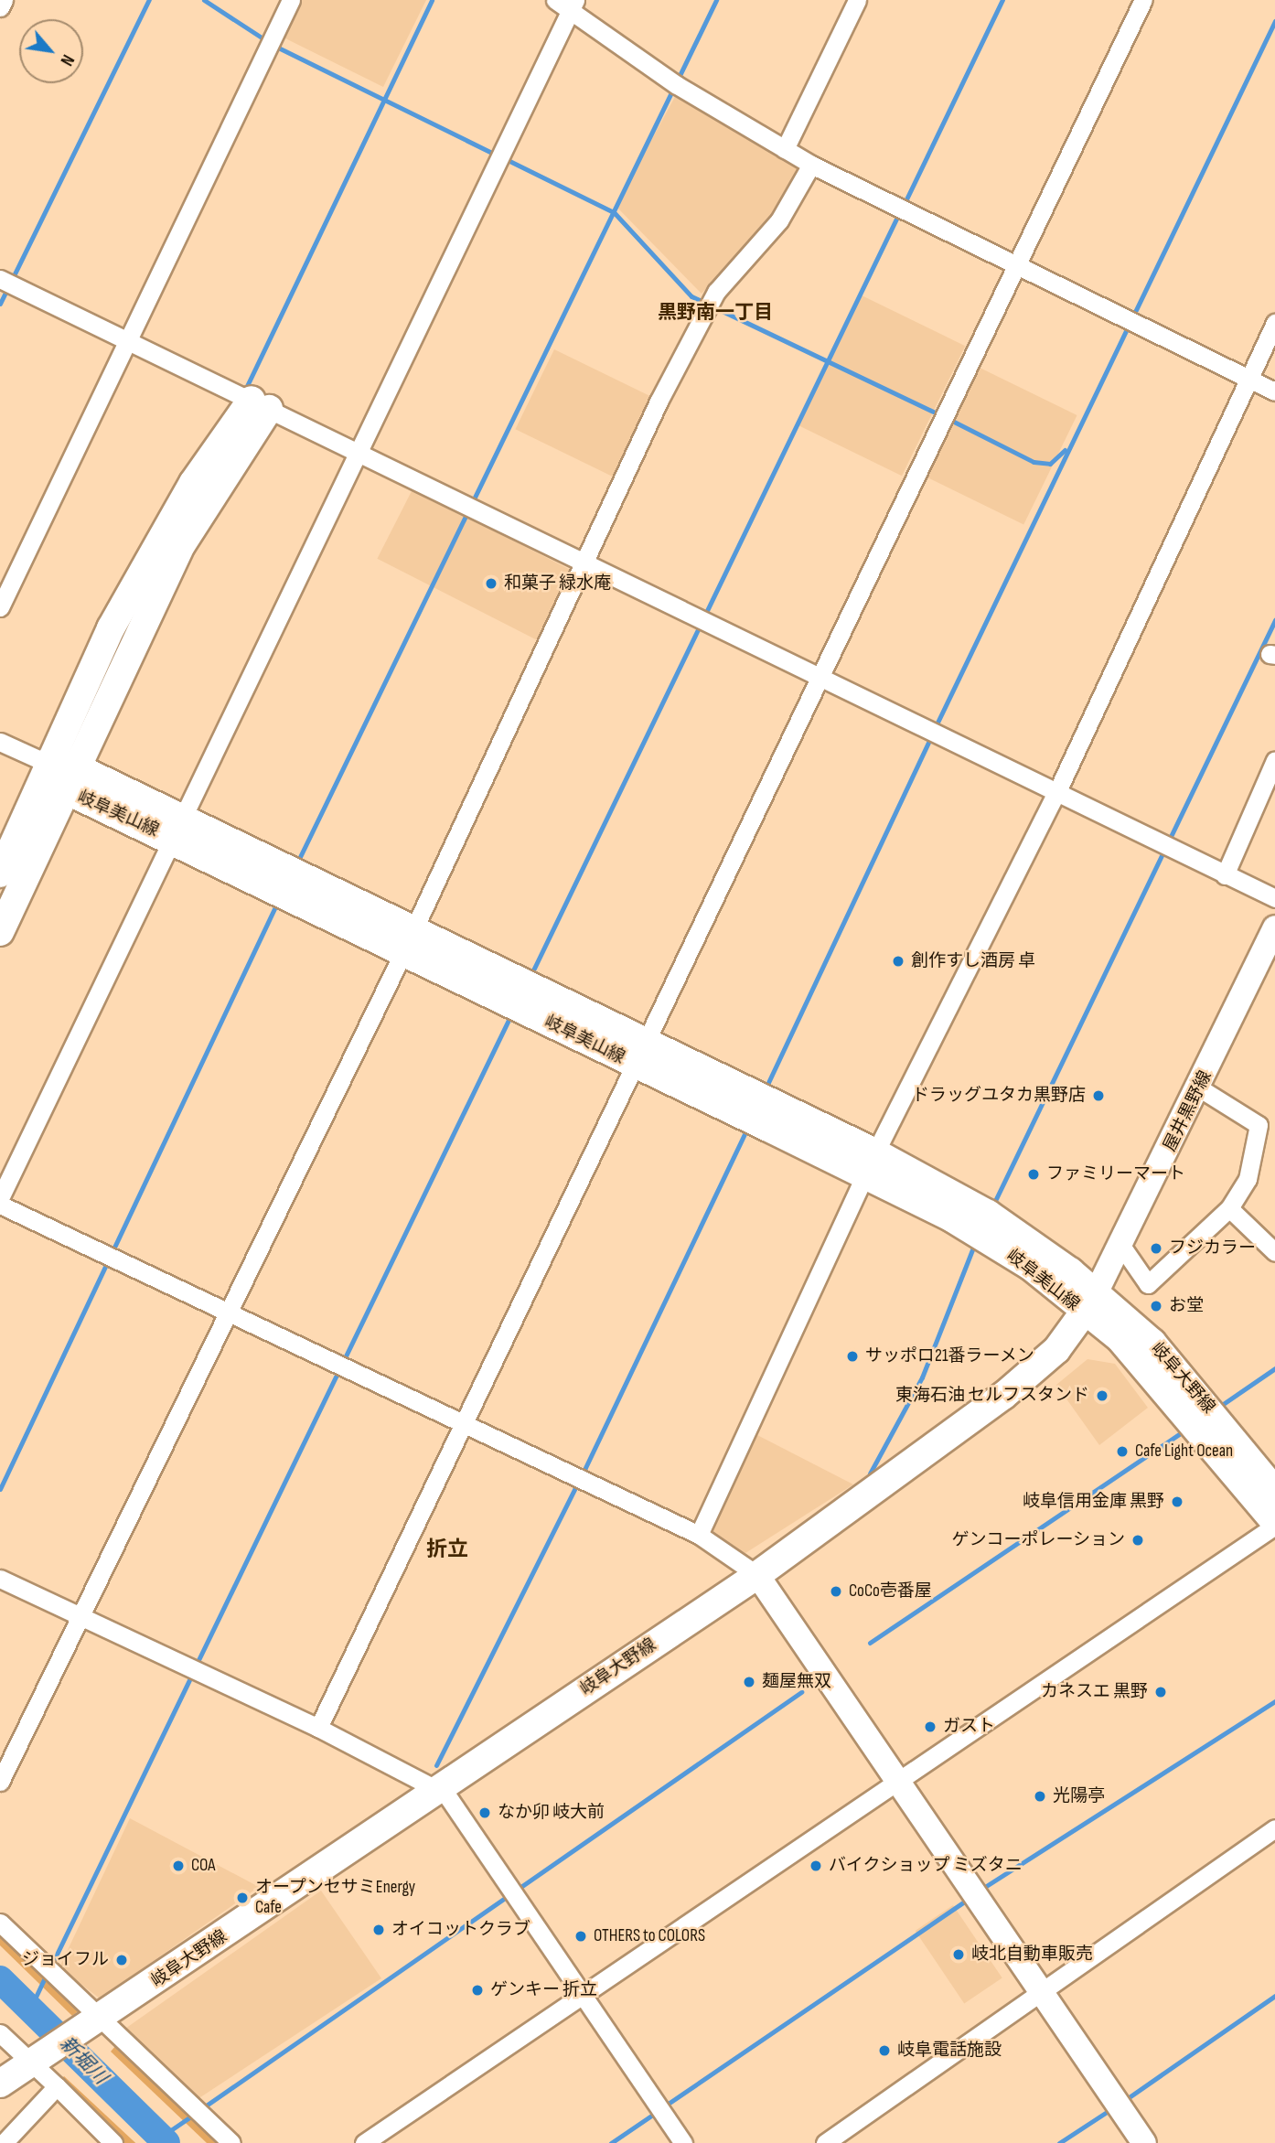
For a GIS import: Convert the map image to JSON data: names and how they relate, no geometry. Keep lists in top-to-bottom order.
{
  "streets": {
    "main road": ["岐阜美山線", "岐阜大野線"],
    "street": ["屋井黒野線"]
  },
  "crossings": [
    ["岐阜美山線", "屋井黒野線"],
    ["岐阜美山線", "岐阜大野線"],
    ["屋井黒野線", "岐阜大野線"]
  ],
  "districts": ["黒野南一丁目", "折立"],
  "water": ["新堀川"],
  "places": [
    "和菓子 緑水庵",
    "創作すし酒房 卓",
    "ドラッグユタカ黒野店",
    "ファミリーマート",
    "フジカラー",
    "お堂",
    "サッポロ21番ラーメン",
    "東海石油 セルフスタンド",
    "Cafe Light Ocean",
    "岐阜信用金庫 黒野",
    "ゲンコーポレーション",
    "CoCo壱番屋",
    "麺屋無双",
    "カネスエ 黒野",
    "ガスト",
    "光陽亭",
    "なか卯 岐大前",
    "COA",
    "バイクショップ ミズタニ",
    "オープンセサミEnergy Cafe",
    "オイコットクラブ",
    "OTHERS to COLORS",
    "岐北自動車販売",
    "ジョイフル",
    "ゲンキー 折立",
    "岐阜電話施設"
  ],
  "north": "bottom right"
}
